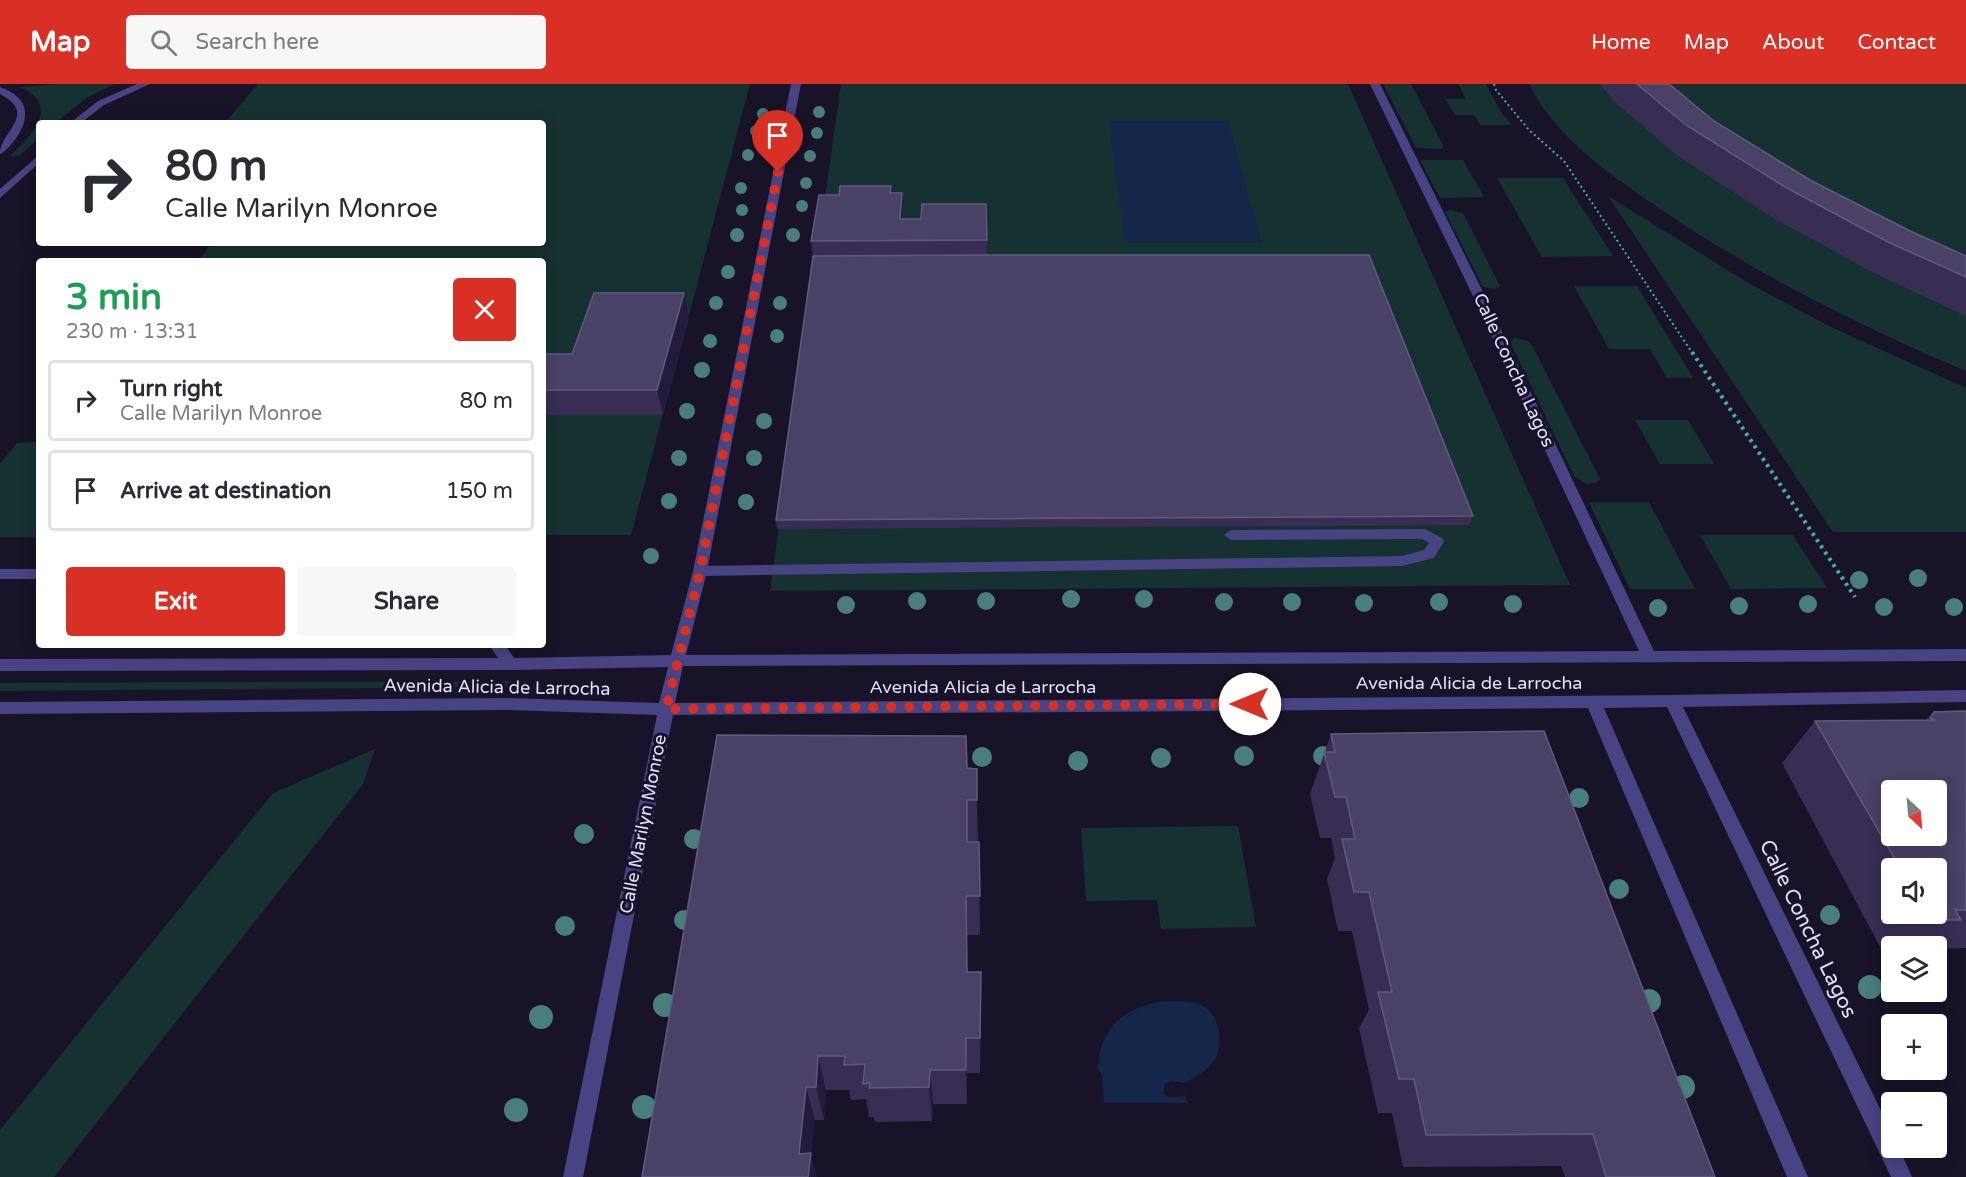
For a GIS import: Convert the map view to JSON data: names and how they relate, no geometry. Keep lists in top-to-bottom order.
{
  "streets": {
    "street": ["Calle Concha Lagos", "Avenida Alicia de Larrocha", "Calle Marilyn Monroe"]
  },
  "crossings": [
    ["Calle Concha Lagos", "Avenida Alicia de Larrocha"],
    ["Avenida Alicia de Larrocha", "Calle Marilyn Monroe"]
  ],
  "north": "bottom right",
  "page": {
    "header": "Map",
    "search": "Search here",
    "nav": [
      "Home",
      "Map",
      "About",
      "Contact"
    ],
    "turn": ["80 m", "Calle Marilyn Monroe"],
    "heading": ["3 min", "230 m · 13:31"],
    "list": [
      {
        "name": "Turn right",
        "note": "Calle Marilyn Monroe",
        "value": "80 m"
      },
      {
        "name": "Arrive at destination",
        "value": "150 m"
      }
    ],
    "buttons": ["Exit", "Share"],
    "map_buttons": ["+", "−"]
  }
}
